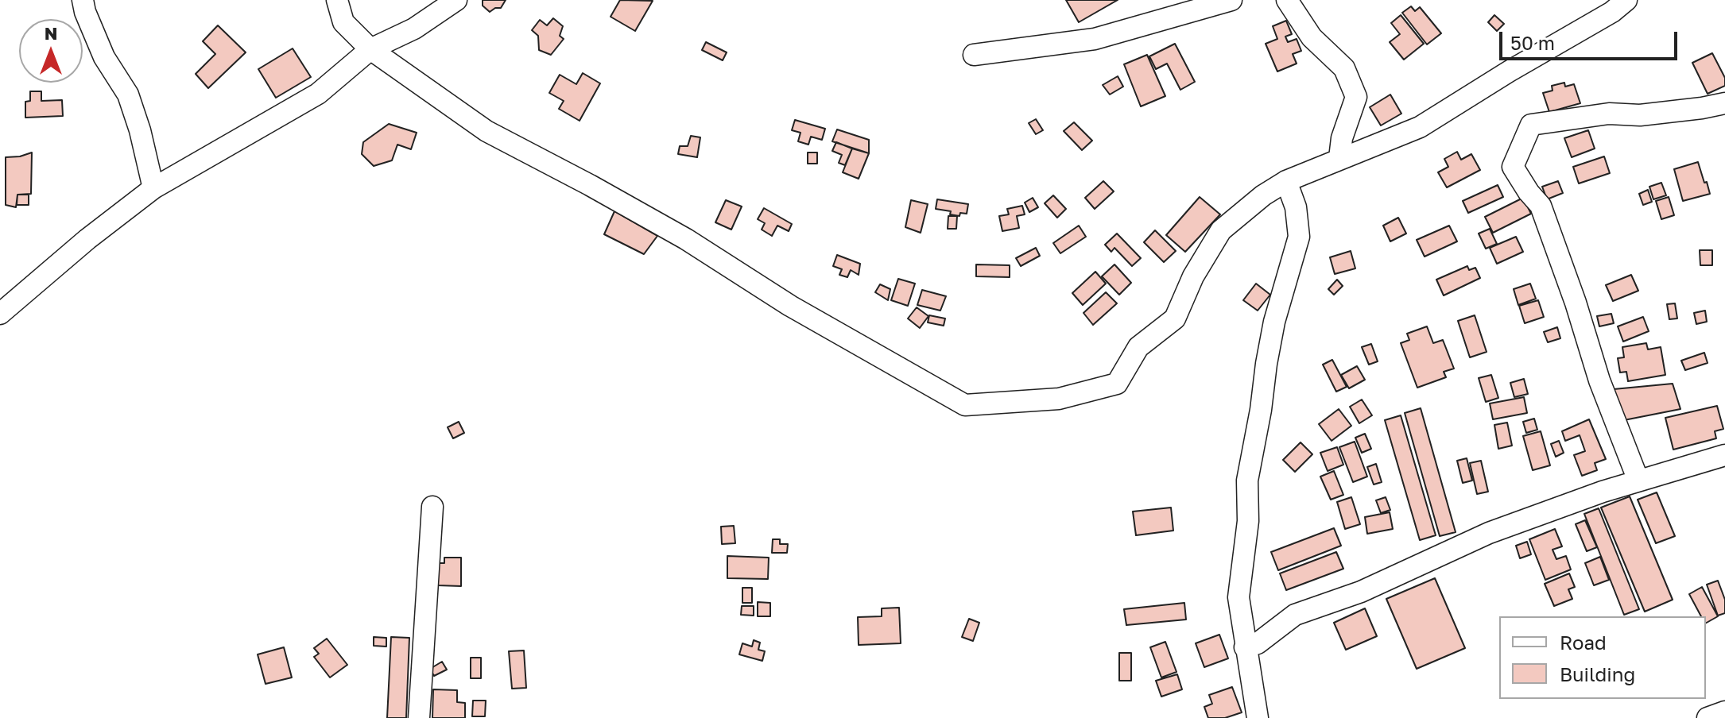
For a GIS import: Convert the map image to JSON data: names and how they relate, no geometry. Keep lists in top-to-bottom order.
{
  "legend": ["Road", "Building"],
  "scale_bar": "50 m",
  "north": "top"
}
